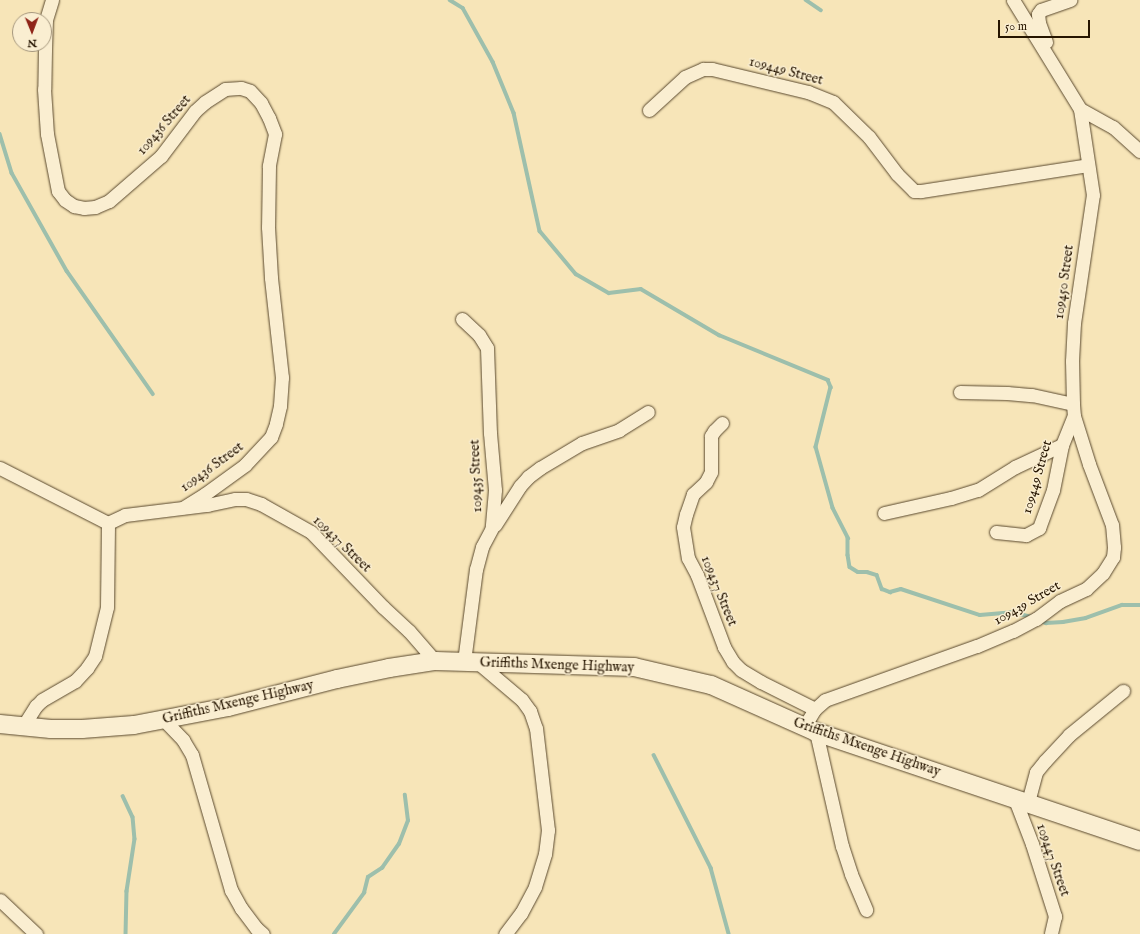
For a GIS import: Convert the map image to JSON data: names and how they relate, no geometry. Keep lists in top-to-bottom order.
{
  "streets": {
    "street": [
      "109449 Street",
      "109436 Street",
      "109450 Street",
      "109435 Street",
      "109437 Street",
      "109439 Street",
      "Griffiths Mxenge Highway",
      "109447 Street"
    ]
  },
  "crossings": [
    ["109449 Street", "109450 Street"],
    ["109449 Street", "109439 Street"],
    ["109436 Street", "109437 Street"],
    ["109450 Street", "109439 Street"],
    ["109435 Street", "Griffiths Mxenge Highway"],
    ["109437 Street", "109439 Street"],
    ["109437 Street", "Griffiths Mxenge Highway"],
    ["109439 Street", "Griffiths Mxenge Highway"],
    ["Griffiths Mxenge Highway", "109447 Street"]
  ],
  "scale_bar": "50 m",
  "north": "bottom"
}
